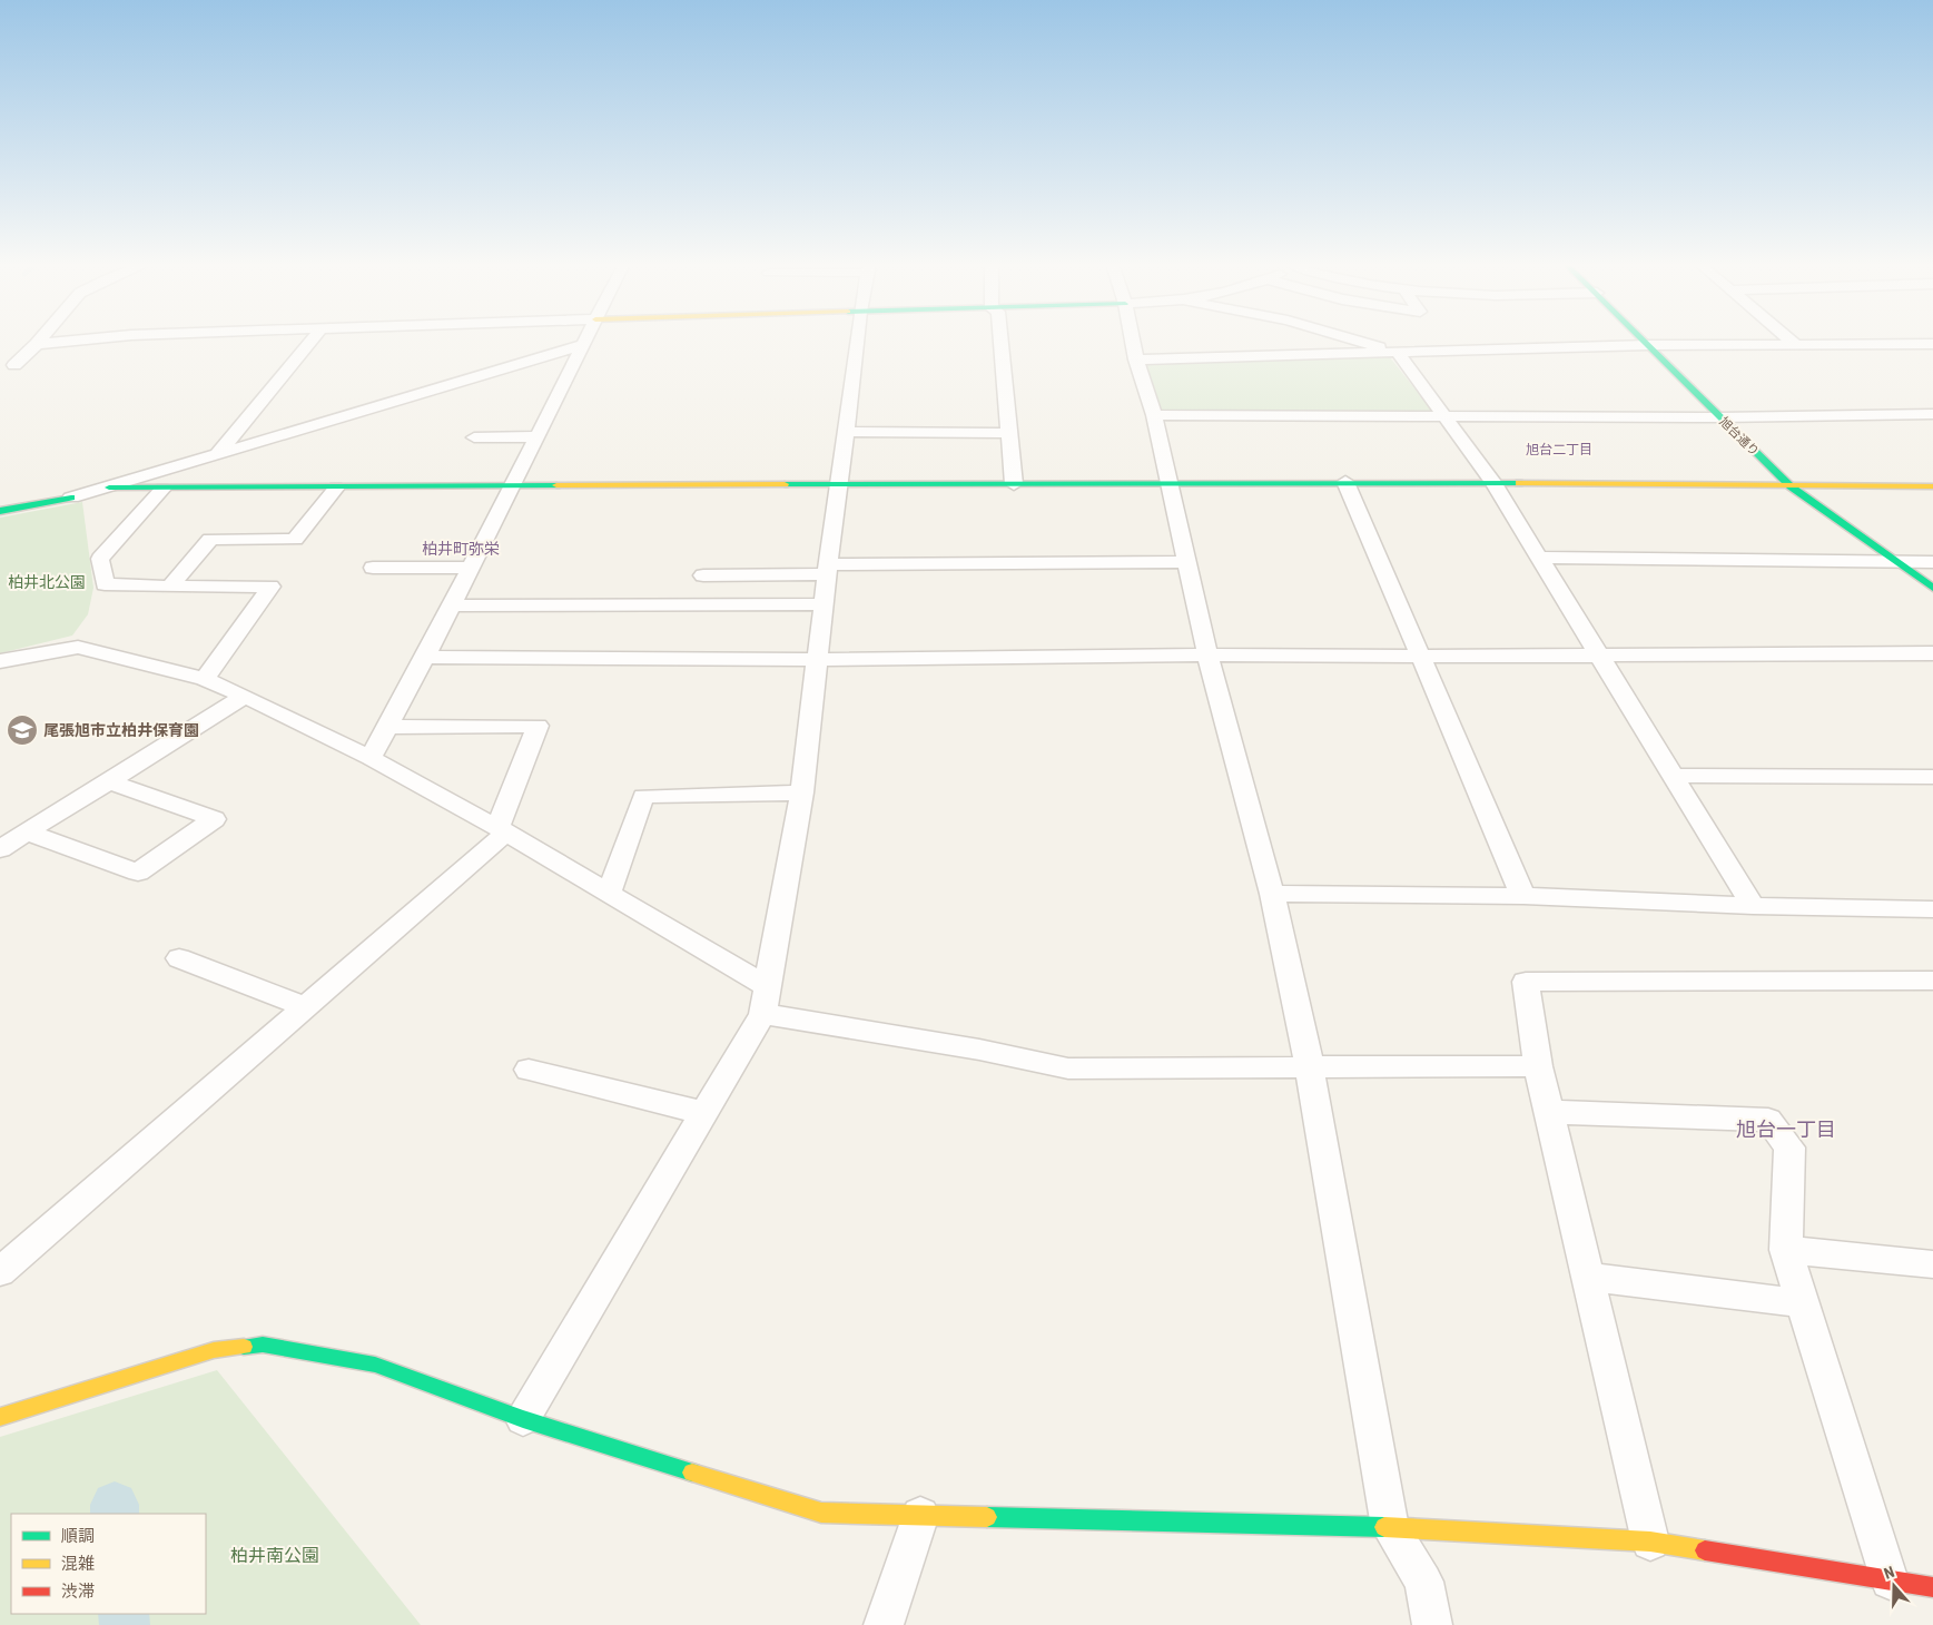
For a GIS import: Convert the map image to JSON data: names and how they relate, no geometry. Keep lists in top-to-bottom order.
{
  "streets": {
    "street": ["旭台通り"]
  },
  "districts": ["旭台二丁目", "柏井町弥栄", "旭台一丁目"],
  "parks": ["柏井北公園", "柏井南公園"],
  "places": {
    "school or university": ["尾張旭市立柏井保育園"]
  },
  "legend": ["順調", "混雑", "渋滞"],
  "north": "top"
}
